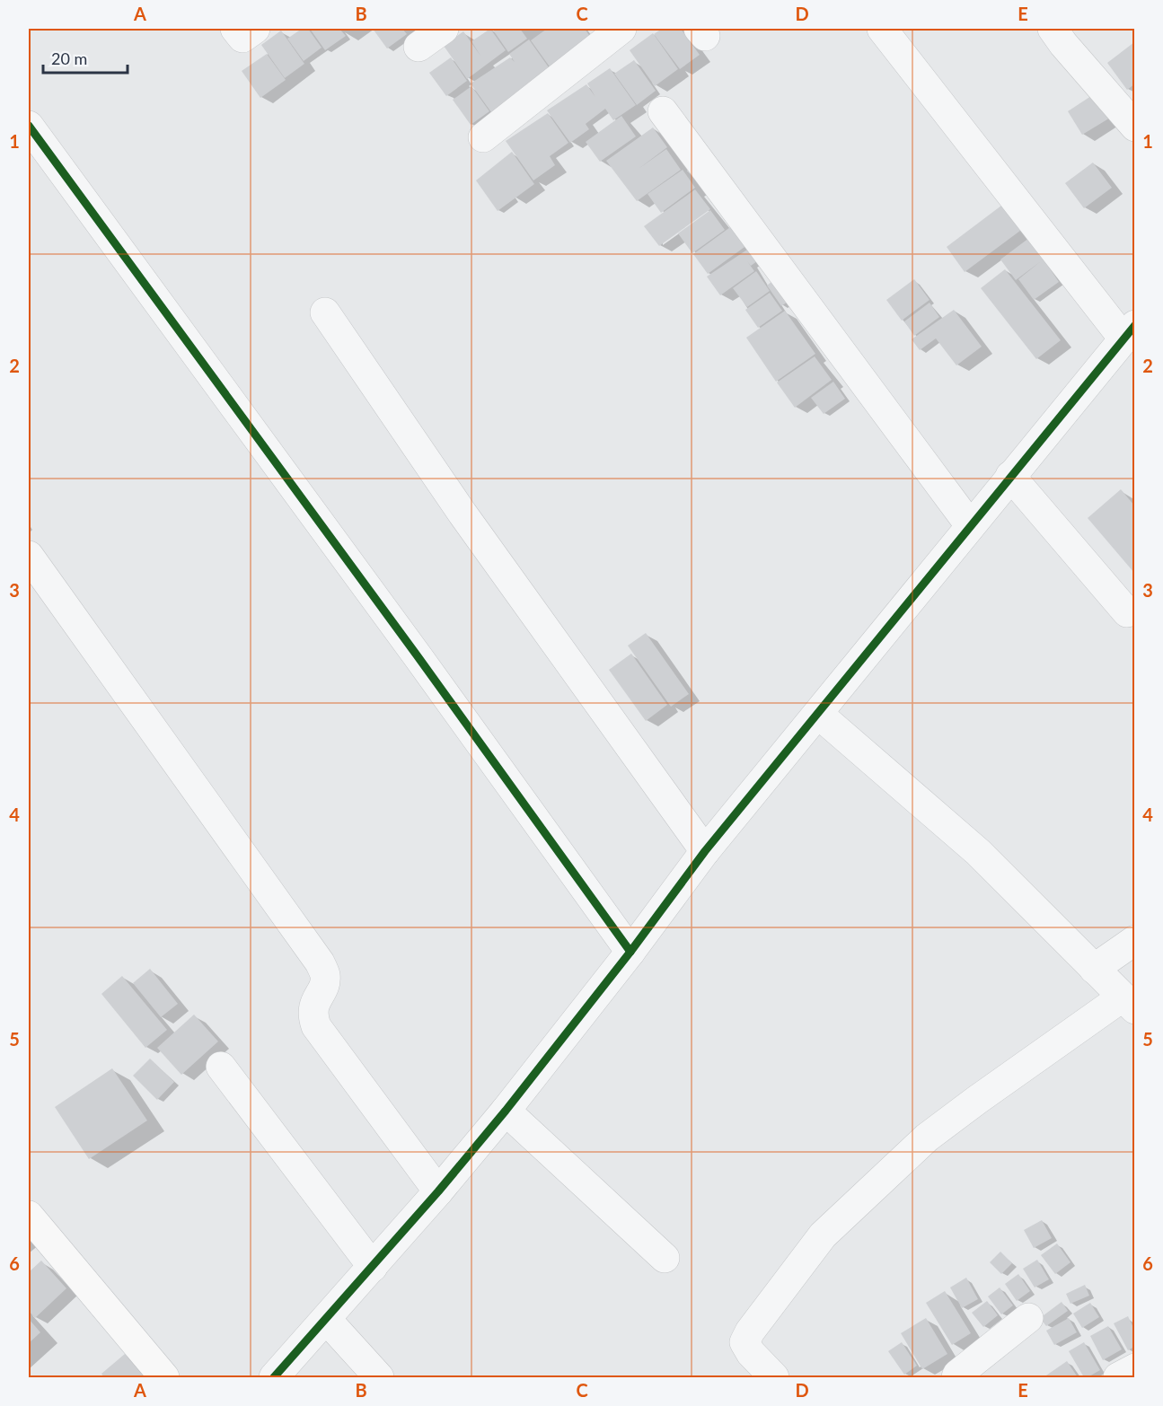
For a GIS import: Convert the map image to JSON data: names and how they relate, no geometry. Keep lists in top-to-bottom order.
{
  "scale_bar": "20 m",
  "grid": {
    "columns": [
      "A",
      "B",
      "C",
      "D",
      "E"
    ],
    "rows": [
      "1",
      "2",
      "3",
      "4",
      "5",
      "6"
    ]
  }
}
